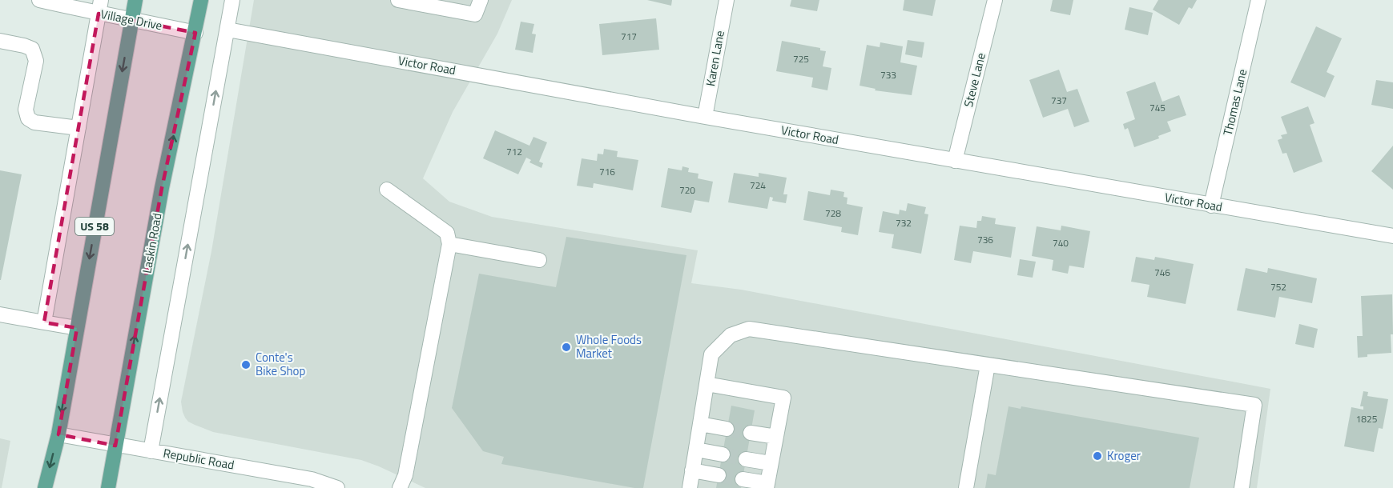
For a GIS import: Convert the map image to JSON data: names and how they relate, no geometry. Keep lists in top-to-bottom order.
{
  "streets": {
    "main road": ["US 58", "Laskin Road"],
    "street": [
      "Village Drive",
      "Karen Lane",
      "Victor Road",
      "Steve Lane",
      "Thomas Lane",
      "Republic Road"
    ]
  },
  "crossings": [
    ["Village Drive", "US 58"],
    ["Village Drive", "Laskin Road"],
    ["Karen Lane", "Victor Road"],
    ["Victor Road", "Steve Lane"],
    ["Victor Road", "Thomas Lane"],
    ["US 58", "Republic Road"],
    ["Laskin Road", "Republic Road"]
  ],
  "places": ["Whole Foods Market", "Conte's Bike Shop", "Kroger"],
  "house_numbers": [
    "717",
    "725",
    "733",
    "737",
    "745",
    "712",
    "716",
    "724",
    "720",
    "728",
    "732",
    "736",
    "740",
    "746",
    "752",
    "1825"
  ]
}
